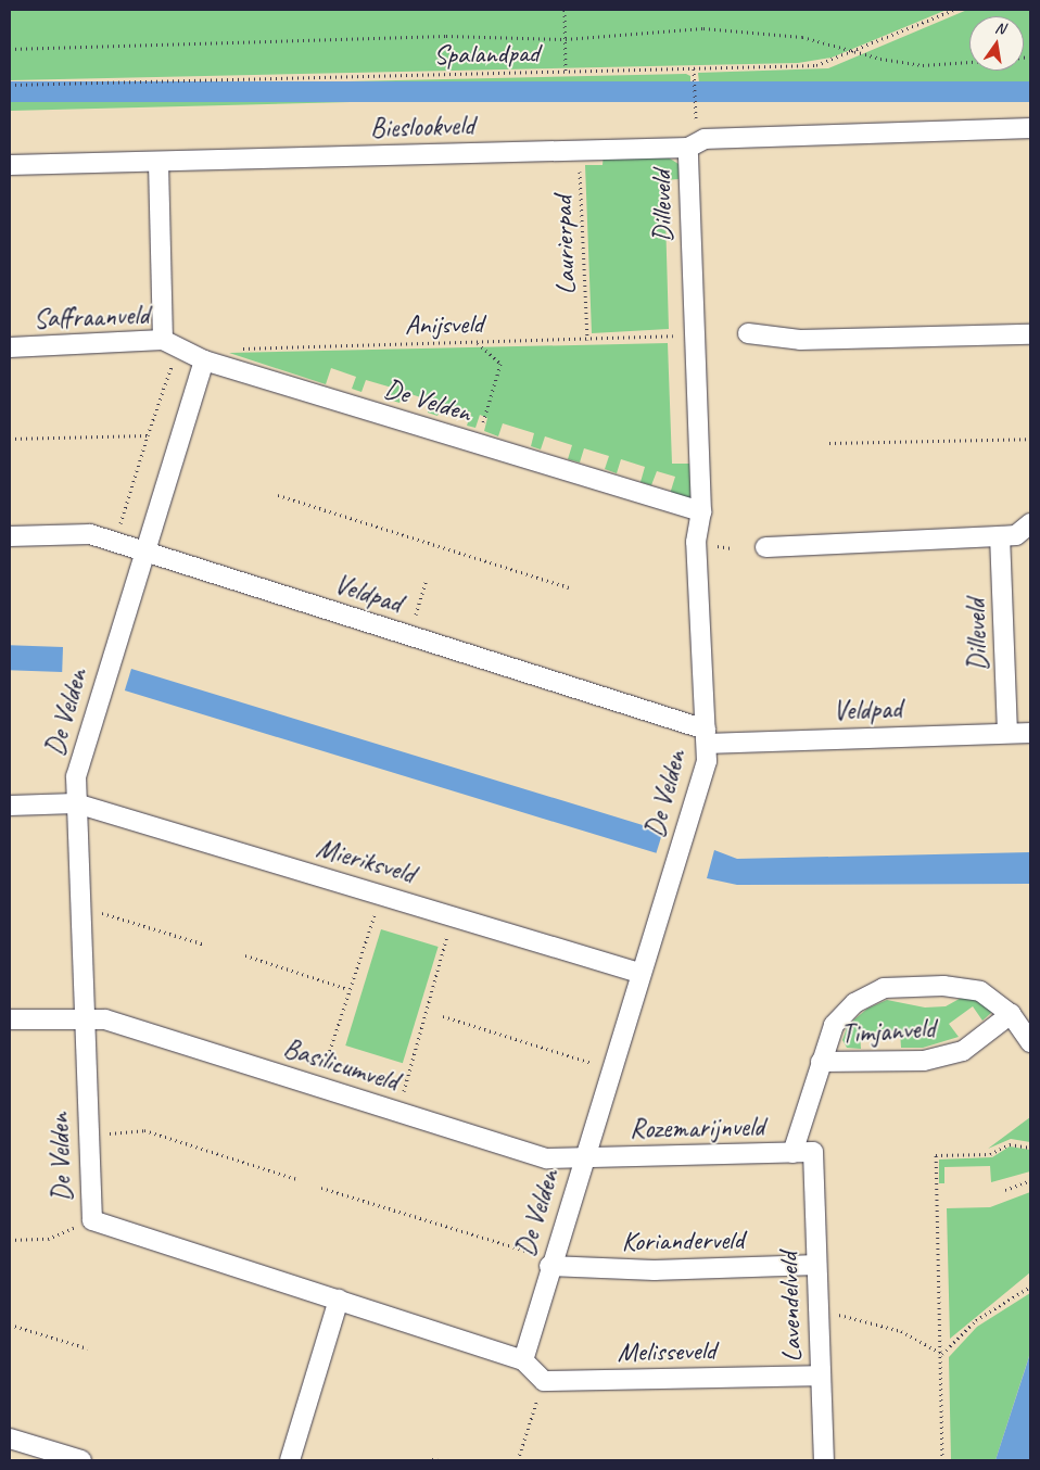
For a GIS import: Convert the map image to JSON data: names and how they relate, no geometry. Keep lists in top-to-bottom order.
{
  "streets": {
    "street": [
      "Bieslookveld",
      "Dilleveld",
      "Saffraanveld",
      "De Velden",
      "Veldpad",
      "Mieriksveld",
      "Timjanveld",
      "Basilicumveld",
      "Rozemarijnveld",
      "Korianderveld",
      "Lavendelveld",
      "Melisseveld"
    ],
    "path": ["Spalandpad", "Laurierpad", "Anijsveld"]
  },
  "crossings": [
    ["Bieslookveld", "Dilleveld"],
    ["Bieslookveld", "Laurierpad"],
    ["Dilleveld", "Anijsveld"],
    ["Dilleveld", "De Velden"],
    ["Dilleveld", "Veldpad"],
    ["Laurierpad", "Anijsveld"],
    ["Saffraanveld", "Anijsveld"],
    ["Saffraanveld", "De Velden"],
    ["Anijsveld", "De Velden"],
    ["De Velden", "Veldpad"],
    ["De Velden", "Mieriksveld"],
    ["De Velden", "Basilicumveld"],
    ["De Velden", "Rozemarijnveld"],
    ["De Velden", "Korianderveld"],
    ["Timjanveld", "Rozemarijnveld"],
    ["Basilicumveld", "Rozemarijnveld"],
    ["Rozemarijnveld", "Lavendelveld"],
    ["Korianderveld", "Lavendelveld"],
    ["Lavendelveld", "Melisseveld"]
  ],
  "north": "top"
}
